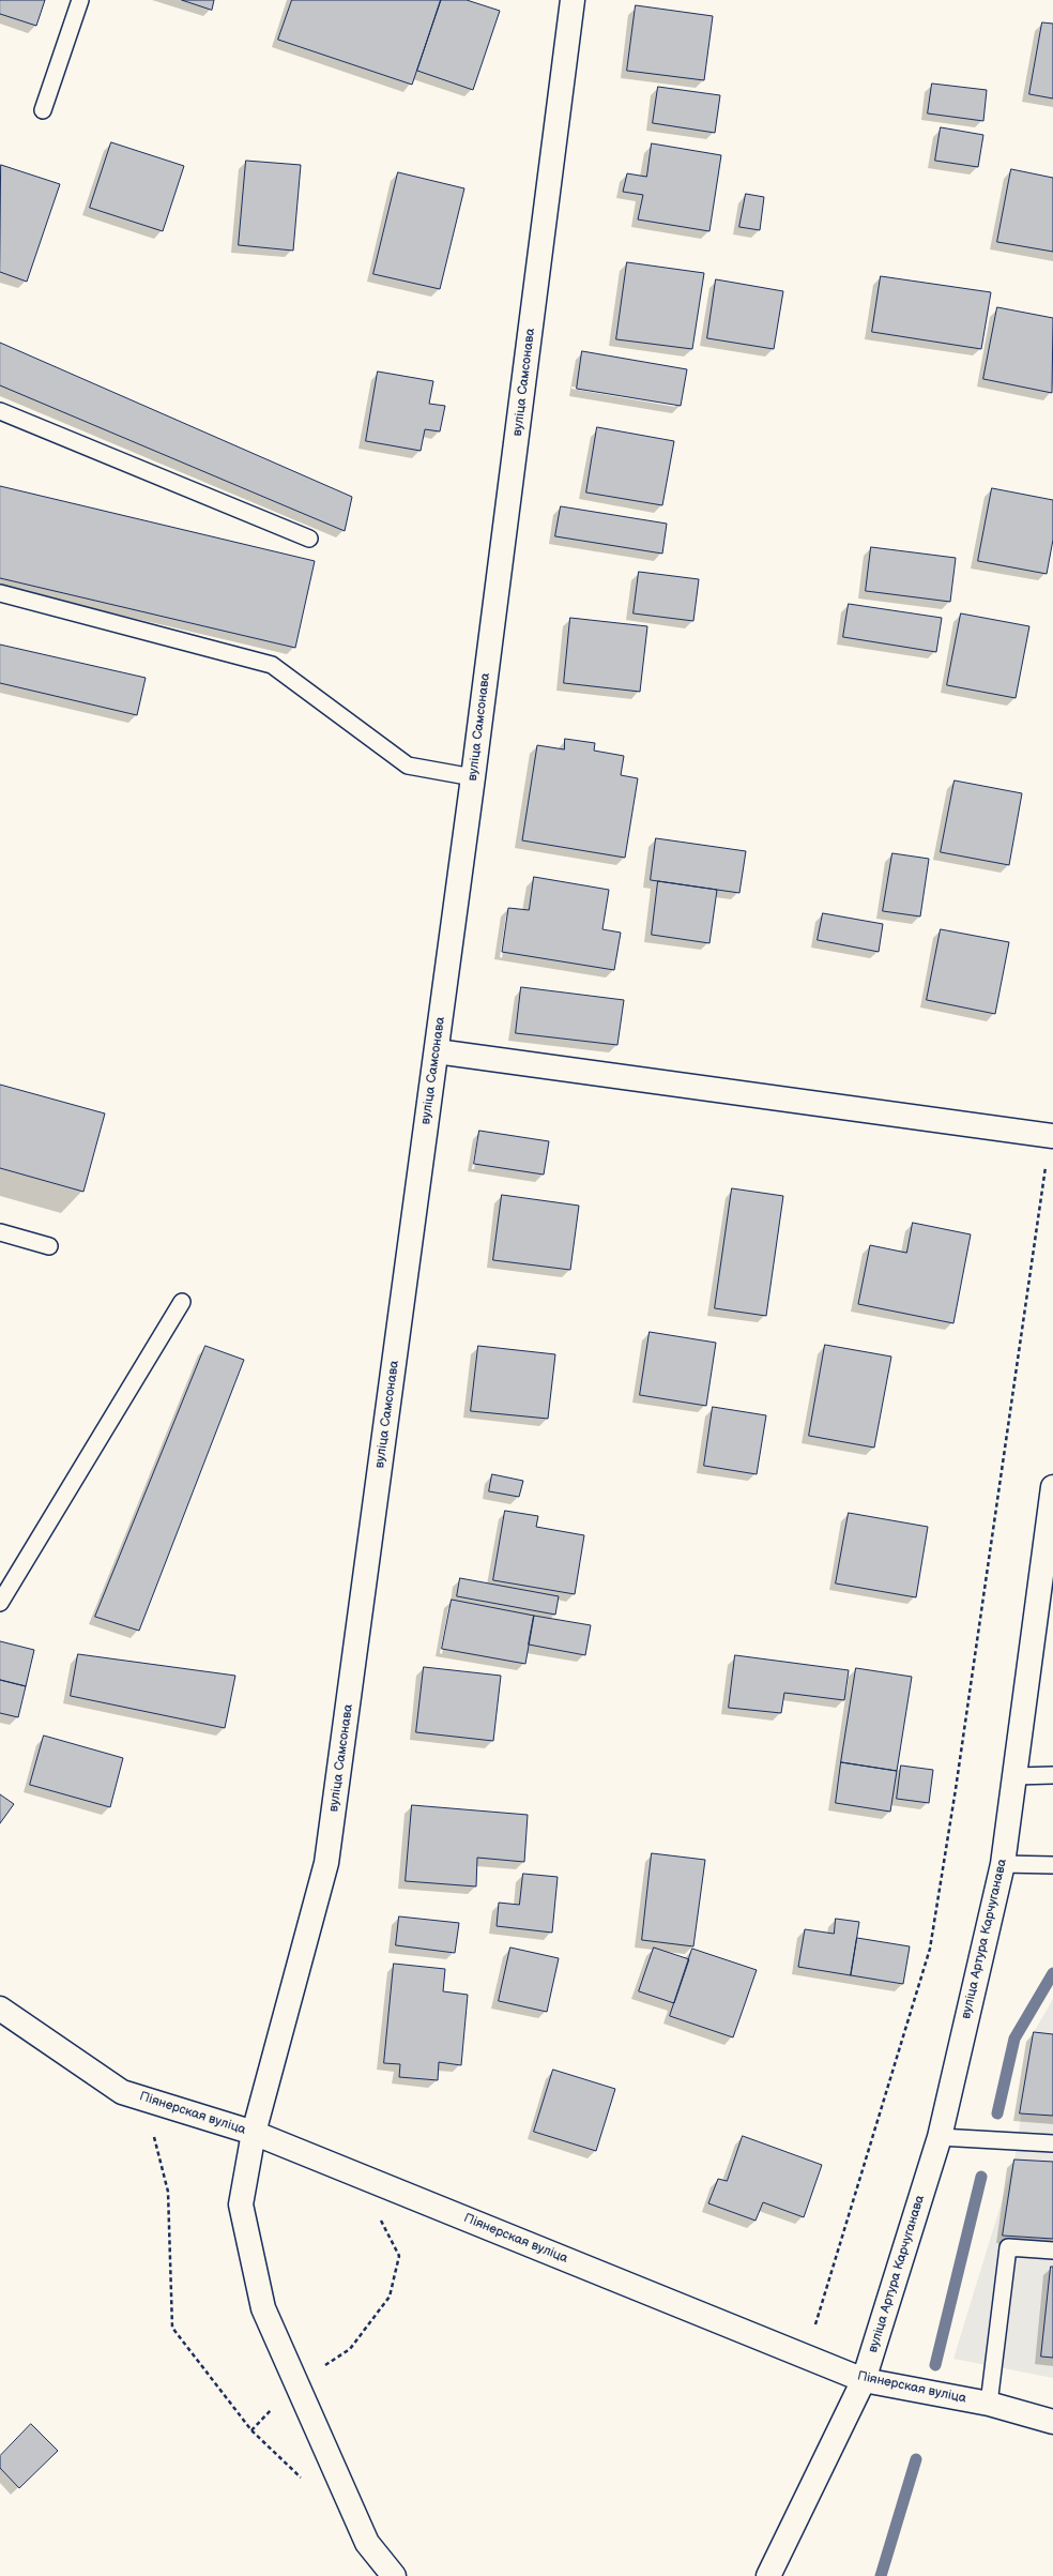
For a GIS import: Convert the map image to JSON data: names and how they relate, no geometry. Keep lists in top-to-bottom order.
{
  "streets": {
    "street": ["вуліца Самсонава", "вуліца Артура Карчуганава", "Піянерская вуліца"]
  },
  "crossings": [
    ["вуліца Самсонава", "Піянерская вуліца"],
    ["вуліца Артура Карчуганава", "Піянерская вуліца"]
  ]
}
